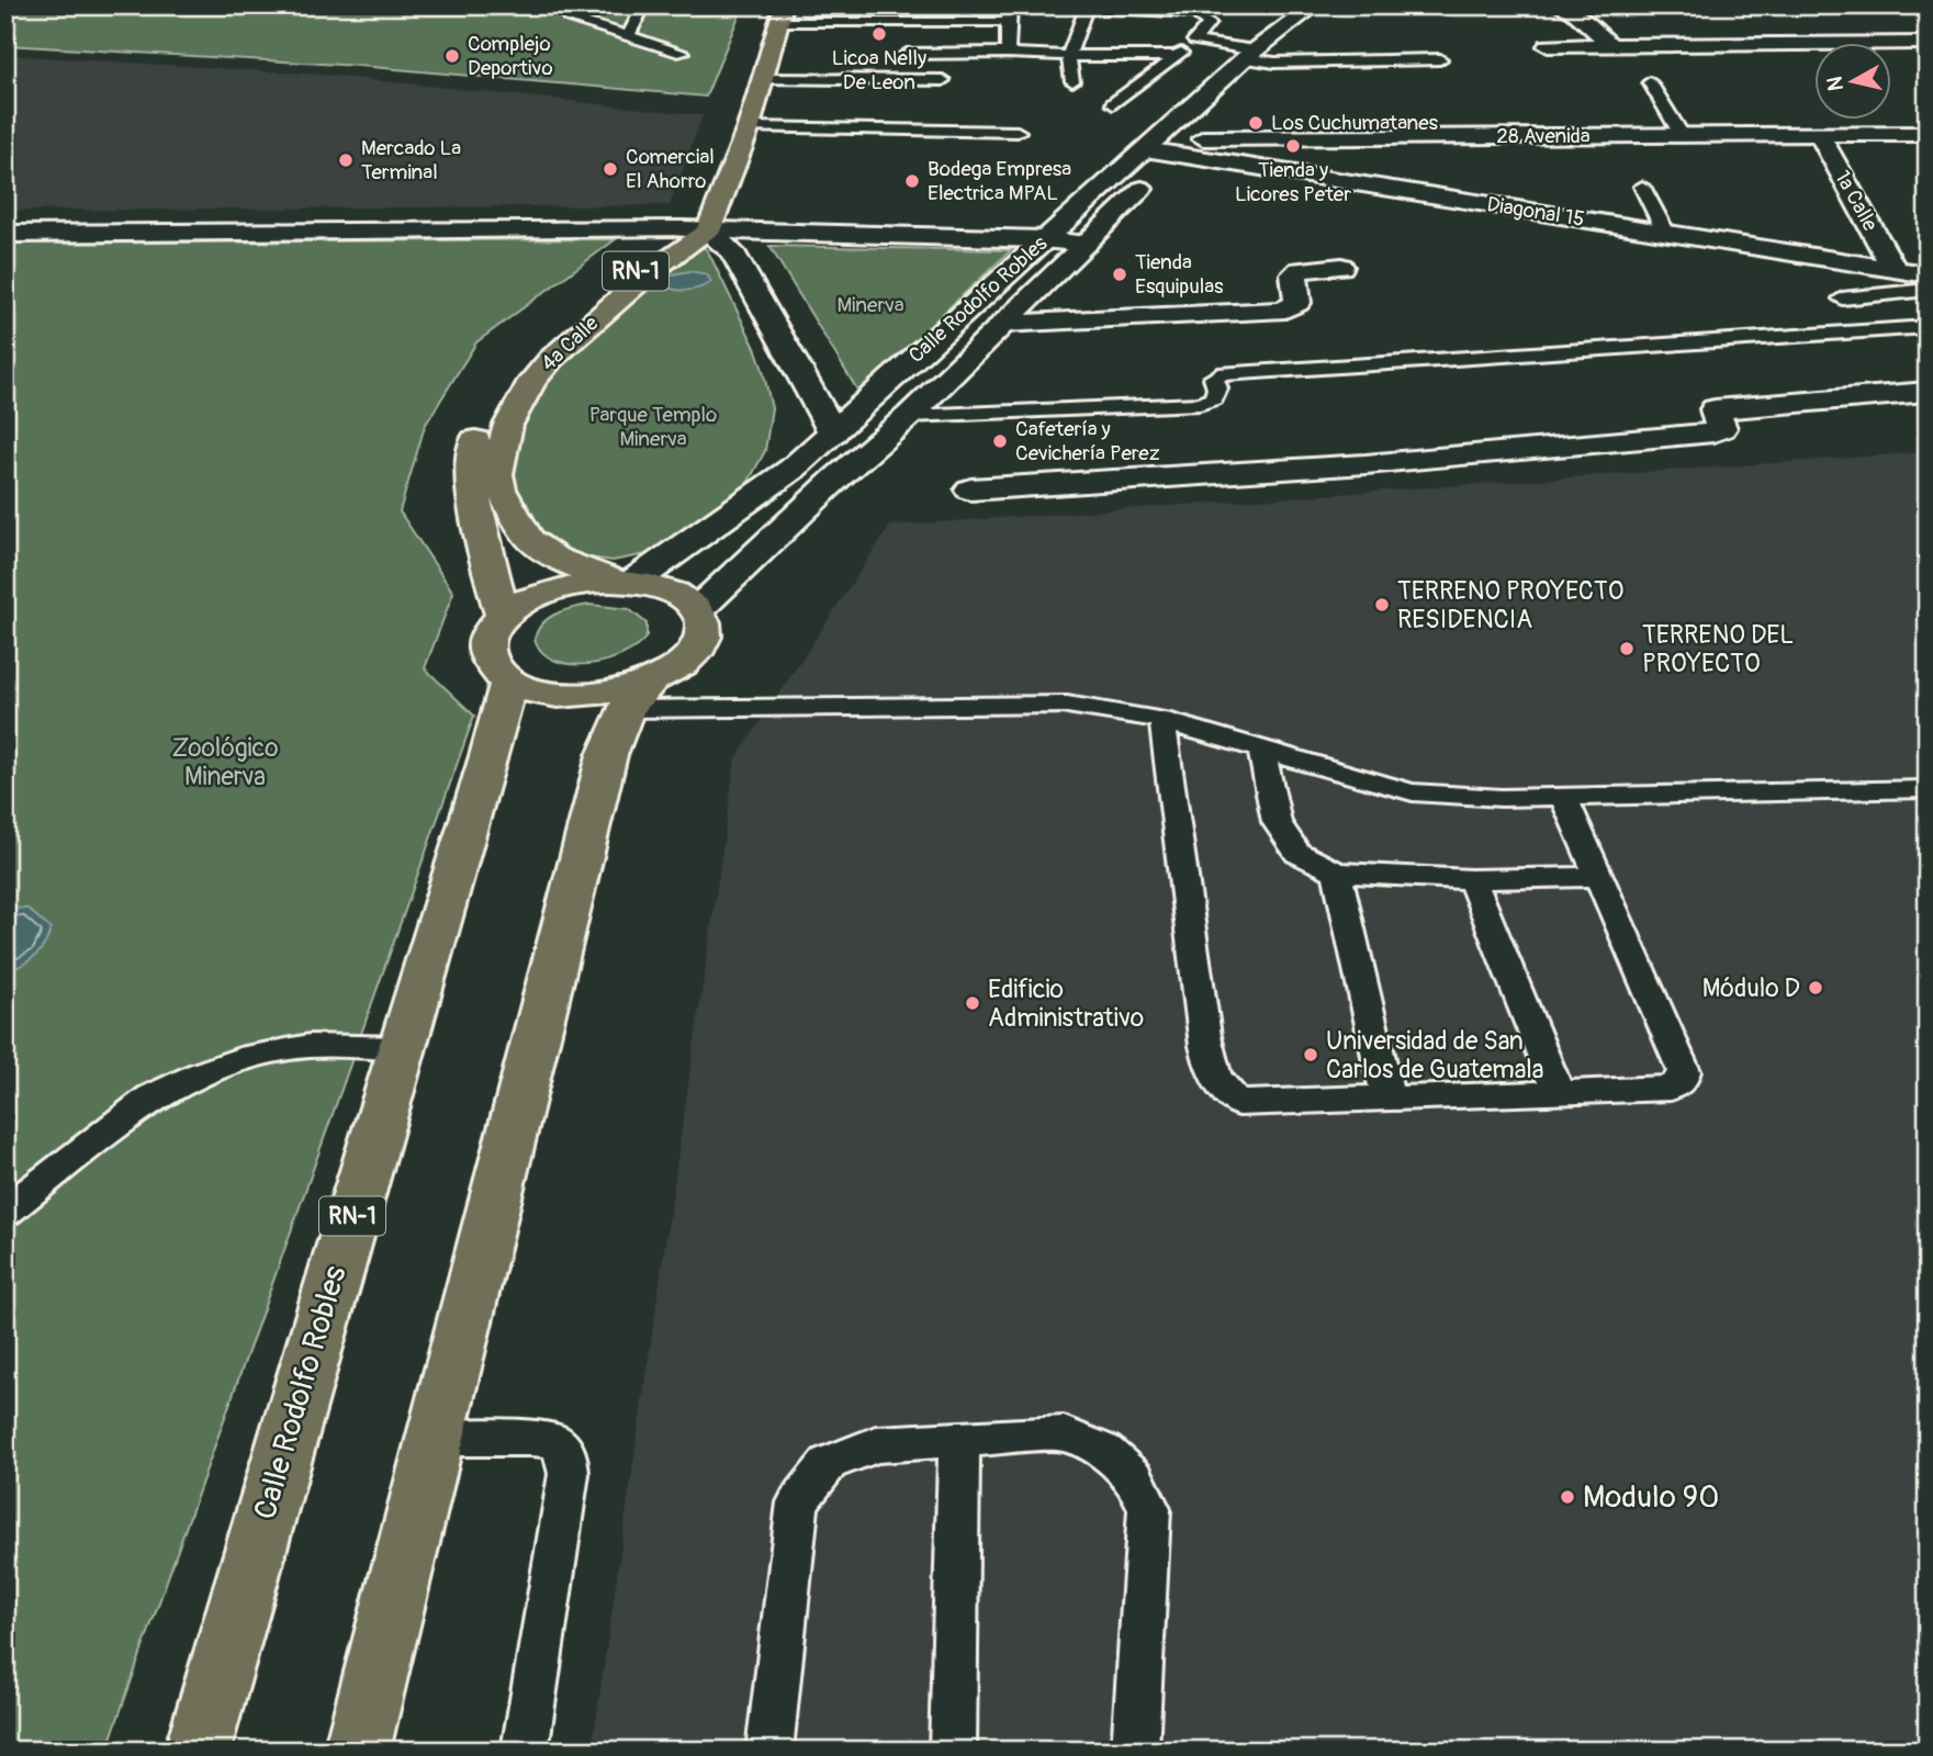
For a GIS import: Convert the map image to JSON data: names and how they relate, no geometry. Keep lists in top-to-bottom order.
{
  "streets": {
    "main road": ["RN-1", "Calle Rodolfo Robles", "4a Calle"],
    "street": ["28 Avenida", "1a Calle", "Diagonal 15"]
  },
  "crossings": [
    ["28 Avenida", "1a Calle"],
    ["28 Avenida", "Diagonal 15"],
    ["28 Avenida", "Calle Rodolfo Robles"],
    ["1a Calle", "Diagonal 15"],
    ["Diagonal 15", "Calle Rodolfo Robles"],
    ["RN-1", "Calle Rodolfo Robles"],
    ["RN-1", "4a Calle"],
    ["Calle Rodolfo Robles", "4a Calle"]
  ],
  "parks": ["Minerva", "Parque Templo Minerva", "Zoológico Minerva"],
  "places": [
    "Licoa Nelly De Leon",
    "Complejo Deportivo",
    "Los Cuchumatanes",
    "Tienda y Licores Peter",
    "Mercado La Terminal",
    "Comercial El Ahorro",
    "Bodega Empresa Electrica MPAL",
    "Tienda Esquipulas",
    "Cafetería y Cevichería Perez",
    "TERRENO PROYECTO RESIDENCIA",
    "TERRENO DEL PROYECTO",
    "Módulo D",
    "Edificio Administrativo",
    "Universidad de San Carlos de Guatemala",
    "Modulo 90"
  ],
  "north": "left"
}
